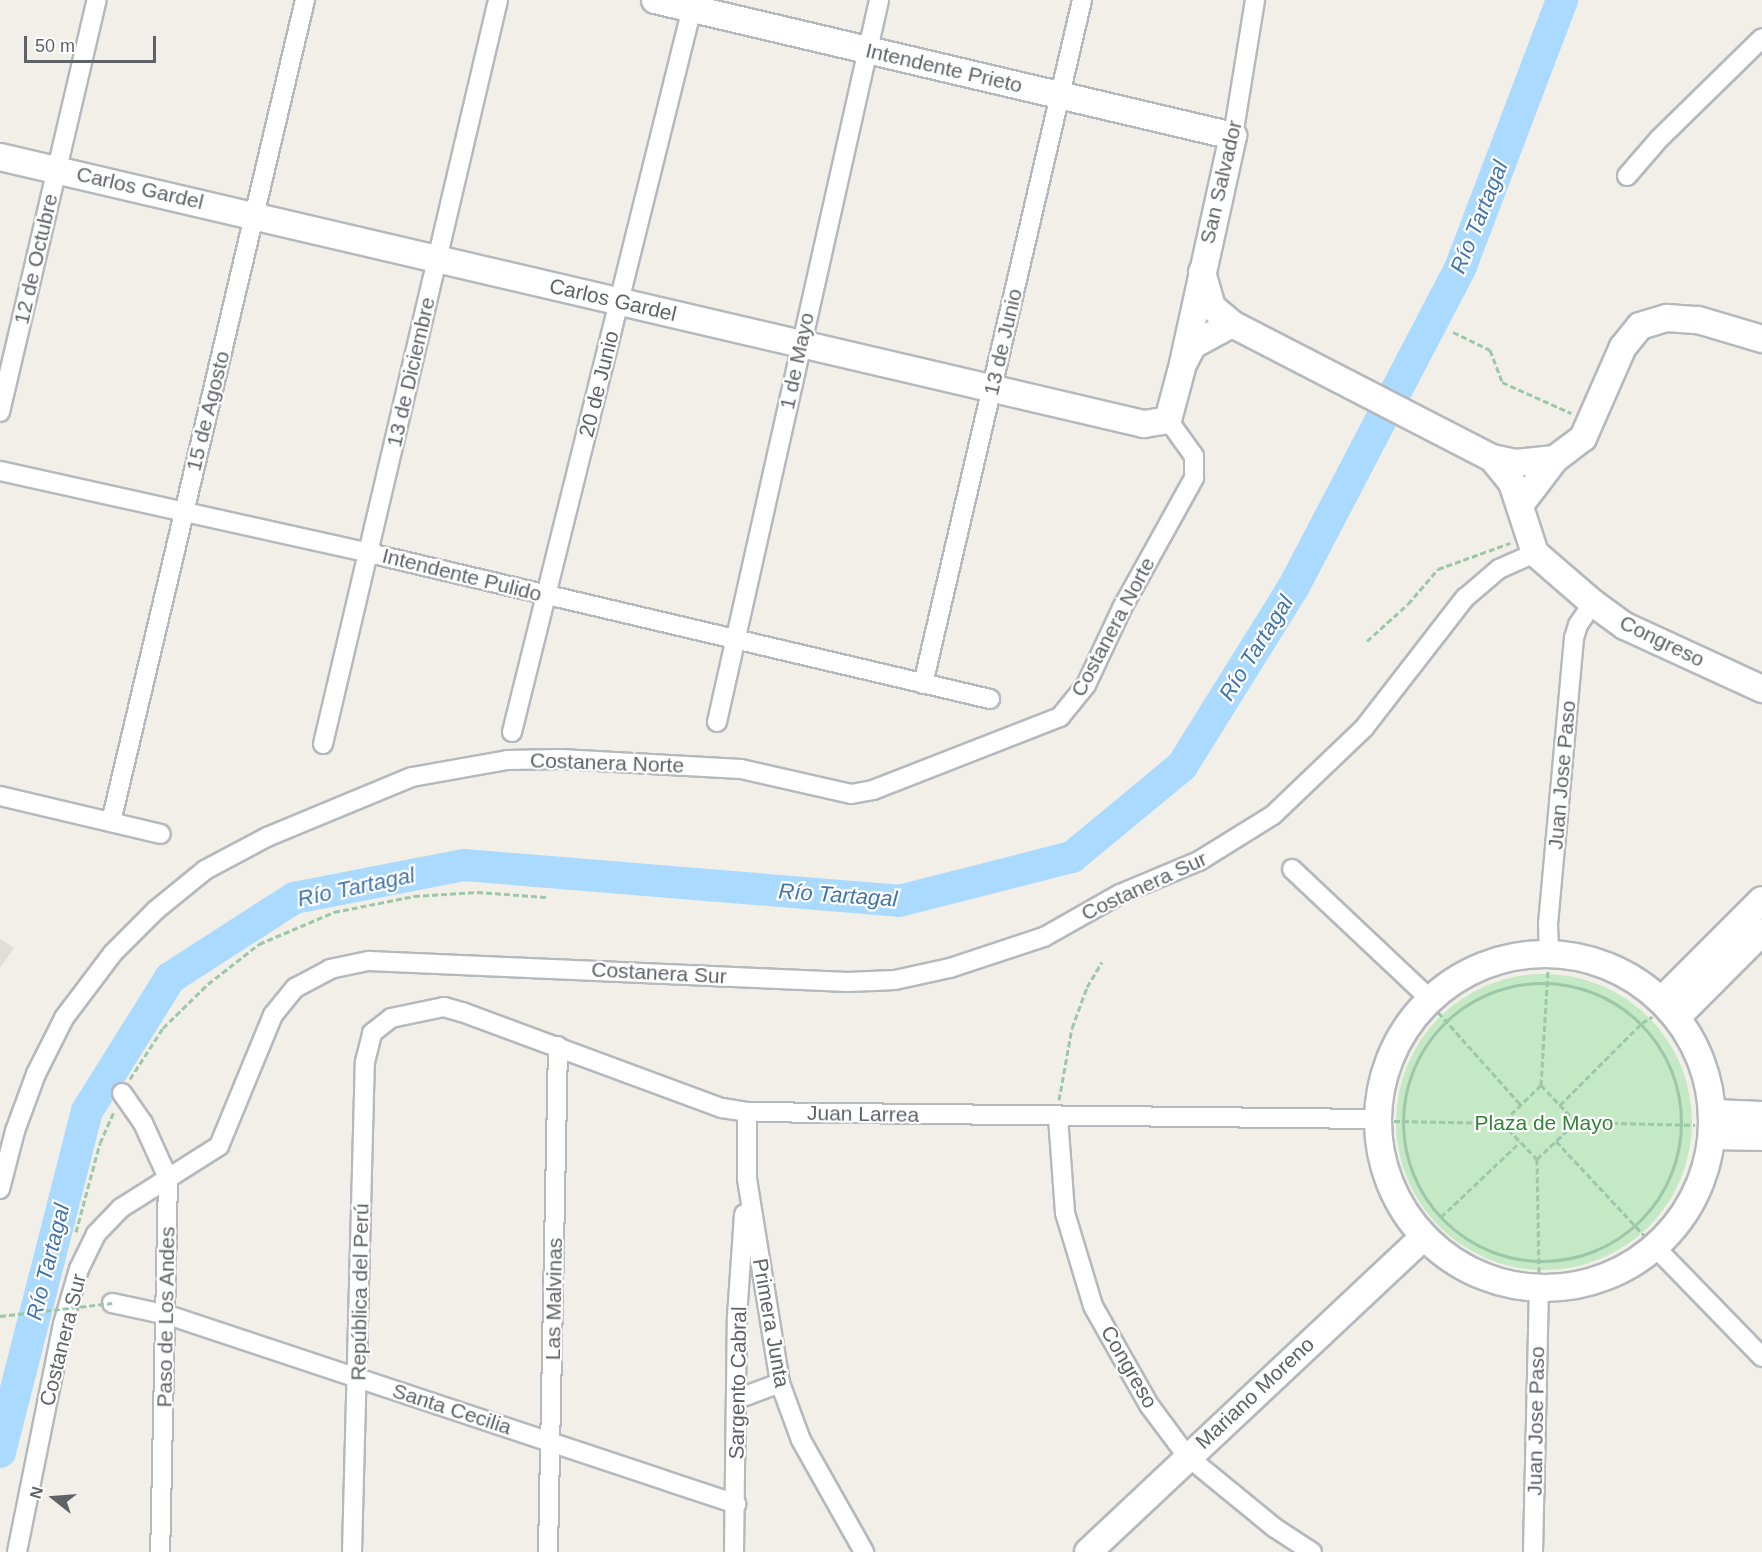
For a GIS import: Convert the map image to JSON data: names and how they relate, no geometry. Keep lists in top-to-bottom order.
{
  "streets": {
    "street": [
      "Intendente Prieto",
      "San Salvador",
      "Carlos Gardel",
      "12 de Octubre",
      "13 de Junio",
      "1 de Mayo",
      "13 de Diciembre",
      "20 de Junio",
      "15 de Agosto",
      "Intendente Pulido",
      "Costanera Norte",
      "Congreso",
      "Juan Jose Paso",
      "Costanera Sur",
      "Juan Larrea",
      "República del Perú",
      "Las Malvinas",
      "Paso de Los Andes",
      "Primera Junta",
      "Sargento Cabral",
      "Mariano Moreno",
      "Santa Cecilia"
    ]
  },
  "crossings": [
    ["Intendente Prieto", "San Salvador"],
    ["Intendente Prieto", "13 de Junio"],
    ["Intendente Prieto", "1 de Mayo"],
    ["Intendente Prieto", "20 de Junio"],
    ["Carlos Gardel", "12 de Octubre"],
    ["Carlos Gardel", "13 de Junio"],
    ["Carlos Gardel", "1 de Mayo"],
    ["Carlos Gardel", "13 de Diciembre"],
    ["Carlos Gardel", "20 de Junio"],
    ["Carlos Gardel", "15 de Agosto"],
    ["Carlos Gardel", "Costanera Norte"],
    ["13 de Junio", "Intendente Pulido"],
    ["1 de Mayo", "Intendente Pulido"],
    ["13 de Diciembre", "Intendente Pulido"],
    ["20 de Junio", "Intendente Pulido"],
    ["15 de Agosto", "Intendente Pulido"],
    ["Congreso", "Juan Jose Paso"],
    ["Congreso", "Costanera Sur"],
    ["Congreso", "Juan Larrea"],
    ["Congreso", "Mariano Moreno"],
    ["Costanera Sur", "Paso de Los Andes"],
    ["Juan Larrea", "República del Perú"],
    ["Juan Larrea", "Las Malvinas"],
    ["Juan Larrea", "Primera Junta"],
    ["República del Perú", "Santa Cecilia"],
    ["Las Malvinas", "Santa Cecilia"],
    ["Paso de Los Andes", "Santa Cecilia"],
    ["Primera Junta", "Sargento Cabral"],
    ["Sargento Cabral", "Santa Cecilia"]
  ],
  "water": ["Río Tartagal"],
  "parks": ["Plaza de Mayo"],
  "scale_bar": "50 m",
  "north": "left"
}
